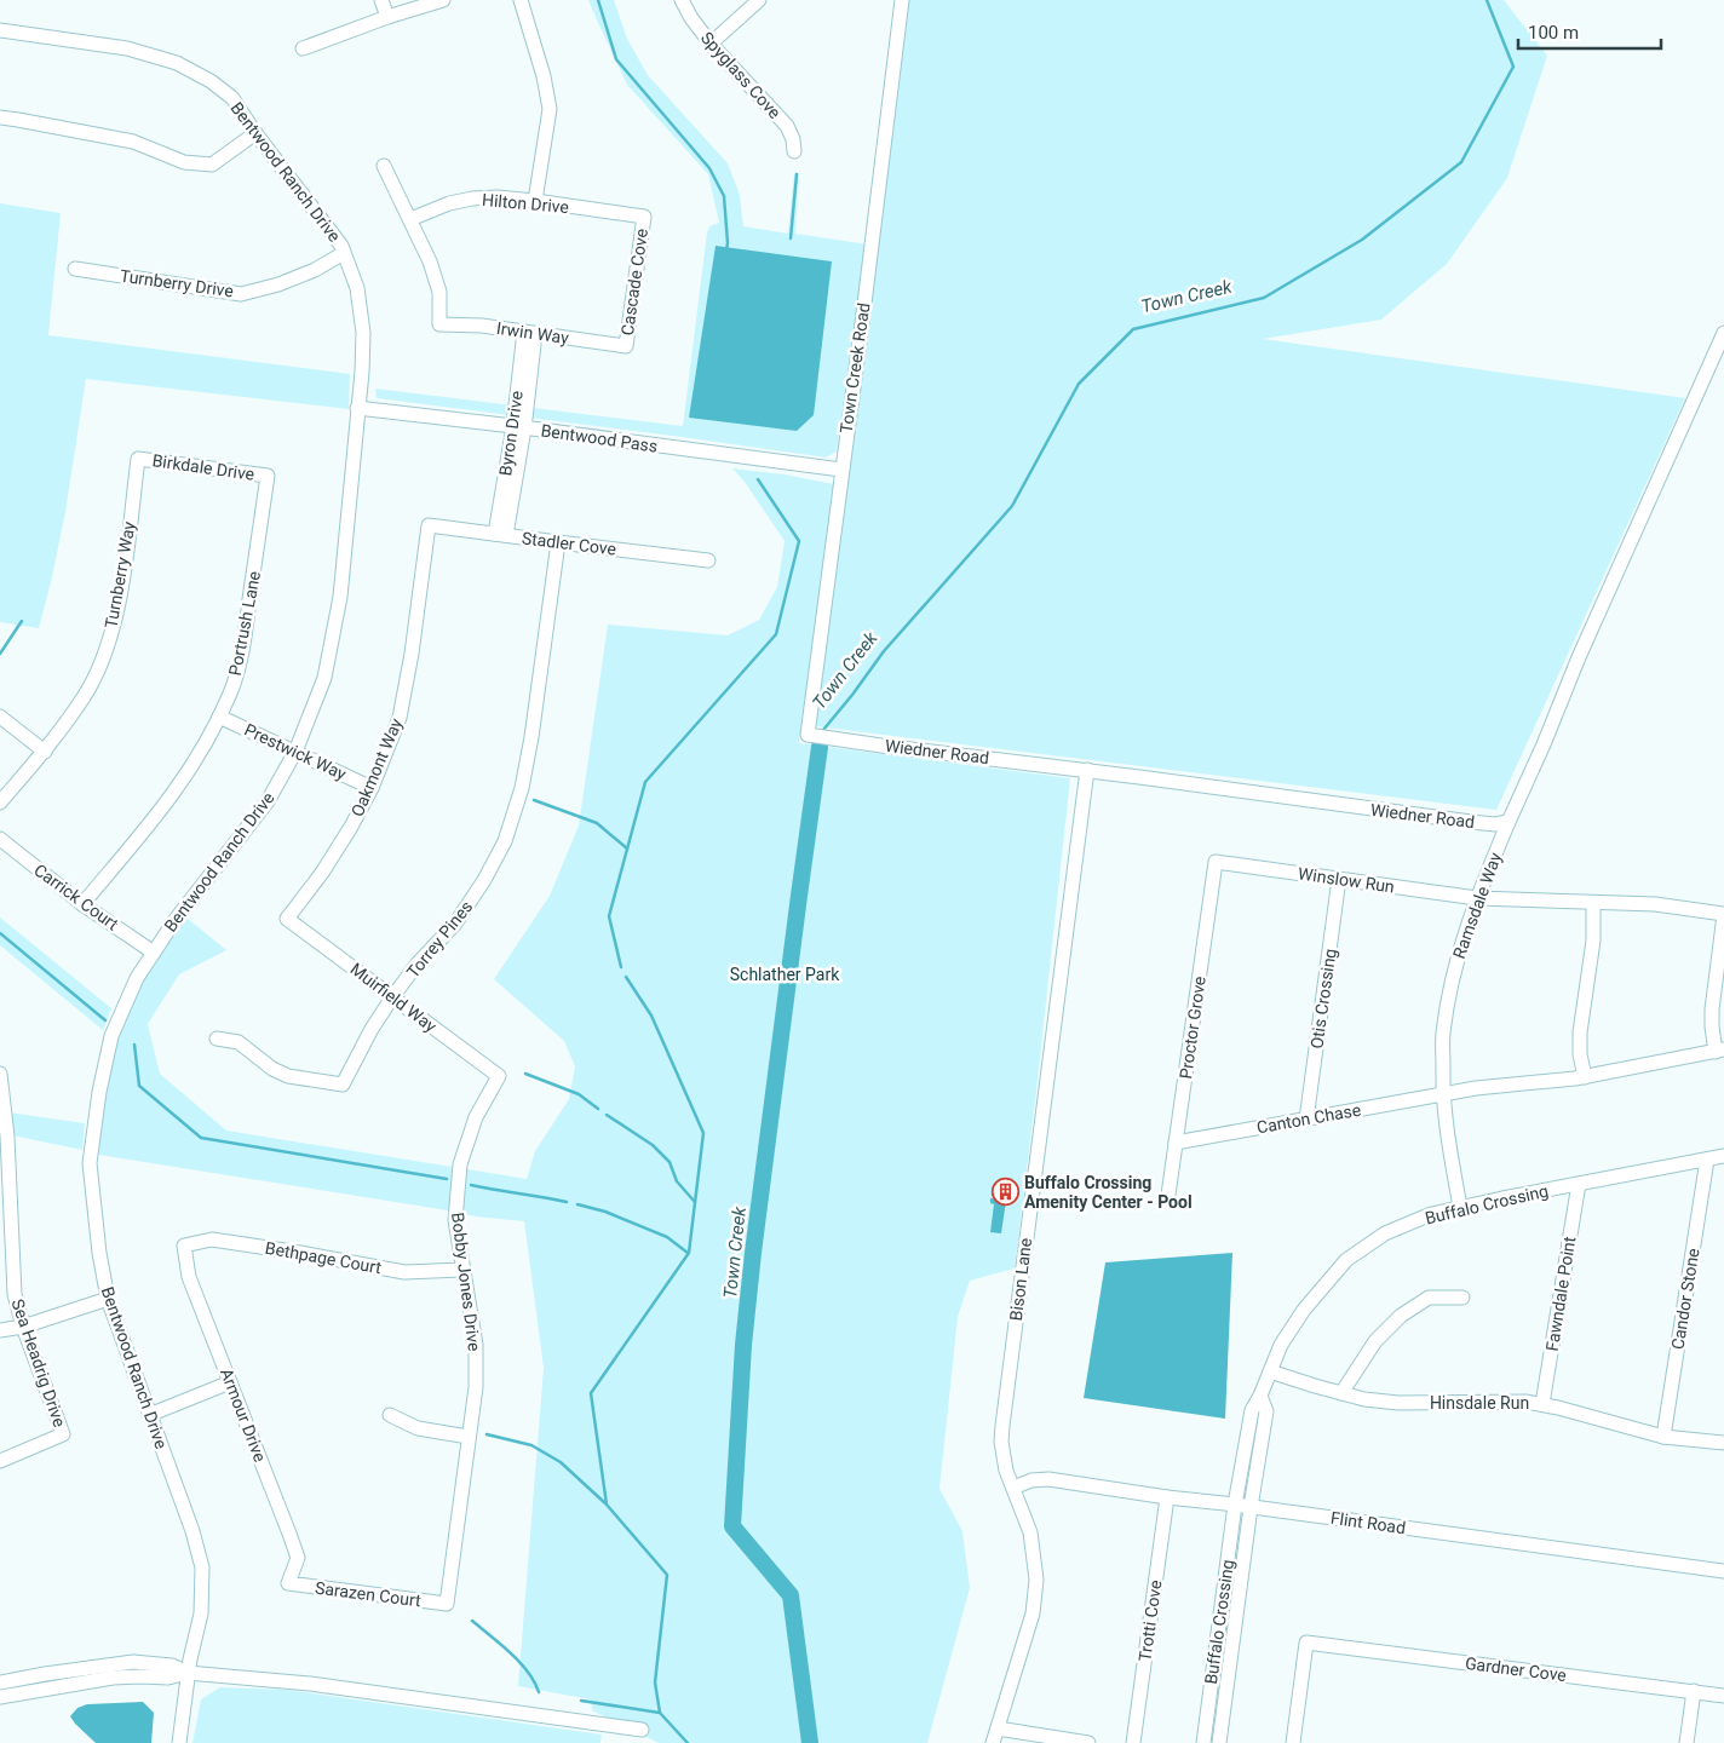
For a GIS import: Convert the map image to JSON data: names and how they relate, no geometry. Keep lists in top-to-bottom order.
{
  "streets": {
    "street": [
      "Spyglass Cove",
      "Bentwood Ranch Drive",
      "Hilton Drive",
      "Cascade Cove",
      "Turnberry Drive",
      "Irwin Way",
      "Town Creek Road",
      "Byron Drive",
      "Bentwood Pass",
      "Birkdale Drive",
      "Stadler Cove",
      "Turnberry Way",
      "Portrush Lane",
      "Prestwick Way",
      "Wiedner Road",
      "Oakmont Way",
      "Winslow Run",
      "Carrick Court",
      "Ramsdale Way",
      "Torrey Pines",
      "Muirfield Way",
      "Otis Crossing",
      "Proctor Grove",
      "Canton Chase",
      "Buffalo Crossing",
      "Bethpage Court",
      "Bison Lane",
      "Bobby Jones Drive",
      "Fawndale Point",
      "Candor Stone",
      "Sea Headrig Drive",
      "Hinsdale Run",
      "Armour Drive",
      "Flint Road",
      "Sarazen Court",
      "Trotti Cove",
      "Gardner Cove"
    ]
  },
  "crossings": [
    ["Bentwood Ranch Drive", "Turnberry Drive"],
    ["Bentwood Ranch Drive", "Bentwood Pass"],
    ["Bentwood Ranch Drive", "Prestwick Way"],
    ["Bentwood Ranch Drive", "Carrick Court"],
    ["Hilton Drive", "Cascade Cove"],
    ["Hilton Drive", "Irwin Way"],
    ["Cascade Cove", "Irwin Way"],
    ["Irwin Way", "Byron Drive"],
    ["Town Creek Road", "Bentwood Pass"],
    ["Town Creek Road", "Wiedner Road"],
    ["Byron Drive", "Bentwood Pass"],
    ["Byron Drive", "Stadler Cove"],
    ["Birkdale Drive", "Turnberry Way"],
    ["Birkdale Drive", "Portrush Lane"],
    ["Stadler Cove", "Oakmont Way"],
    ["Stadler Cove", "Torrey Pines"],
    ["Portrush Lane", "Prestwick Way"],
    ["Portrush Lane", "Carrick Court"],
    ["Prestwick Way", "Oakmont Way"],
    ["Wiedner Road", "Ramsdale Way"],
    ["Wiedner Road", "Bison Lane"],
    ["Oakmont Way", "Muirfield Way"],
    ["Winslow Run", "Ramsdale Way"],
    ["Winslow Run", "Otis Crossing"],
    ["Winslow Run", "Proctor Grove"],
    ["Ramsdale Way", "Canton Chase"],
    ["Ramsdale Way", "Buffalo Crossing"],
    ["Torrey Pines", "Muirfield Way"],
    ["Muirfield Way", "Bobby Jones Drive"],
    ["Otis Crossing", "Canton Chase"],
    ["Proctor Grove", "Canton Chase"],
    ["Buffalo Crossing", "Fawndale Point"],
    ["Buffalo Crossing", "Candor Stone"],
    ["Buffalo Crossing", "Hinsdale Run"],
    ["Buffalo Crossing", "Flint Road"],
    ["Bethpage Court", "Bobby Jones Drive"],
    ["Bethpage Court", "Armour Drive"],
    ["Bison Lane", "Flint Road"],
    ["Bobby Jones Drive", "Sarazen Court"],
    ["Fawndale Point", "Hinsdale Run"],
    ["Candor Stone", "Hinsdale Run"],
    ["Armour Drive", "Sarazen Court"],
    ["Flint Road", "Trotti Cove"]
  ],
  "water": ["Town Creek"],
  "parks": ["Schlather Park"],
  "places": {
    "building": ["Buffalo Crossing Amenity Center - Pool"]
  },
  "scale_bar": "100 m"
}
